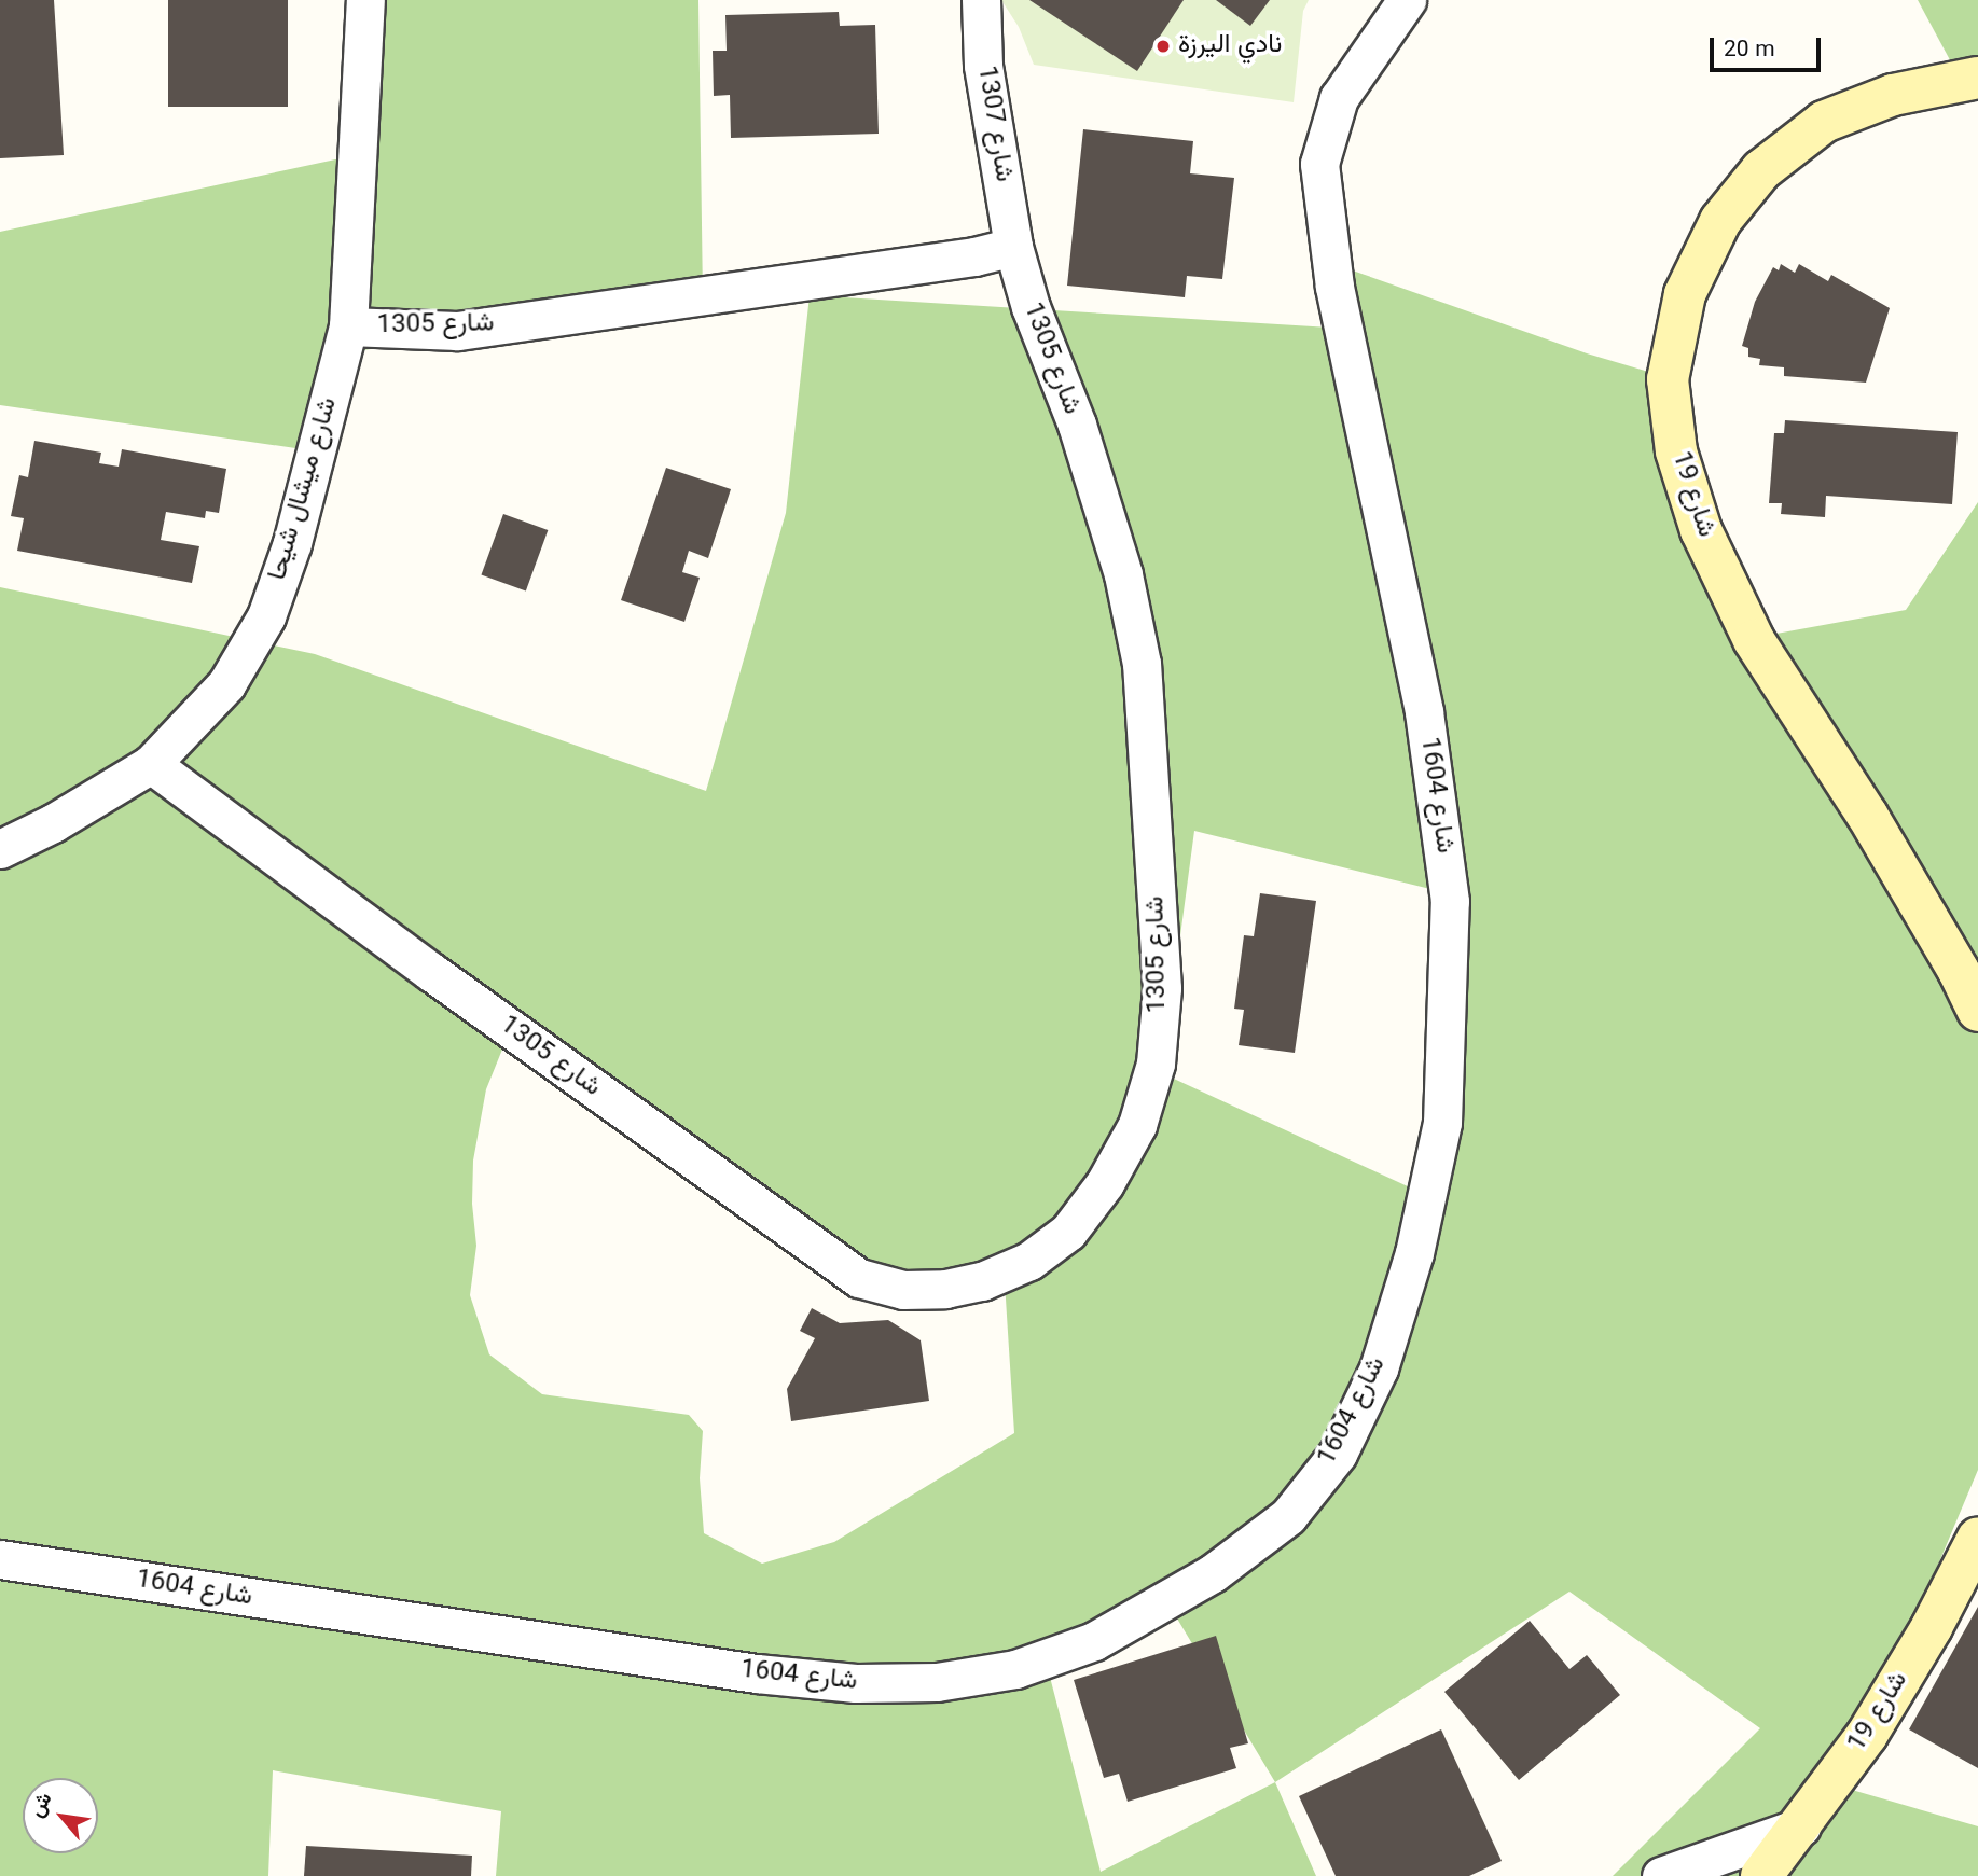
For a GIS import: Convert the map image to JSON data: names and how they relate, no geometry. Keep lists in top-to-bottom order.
{
  "streets": {
    "main road": ["شارع 19"],
    "street": [
      "شارع 1307",
      "شارع 1305",
      "شارع ميشال شيحا",
      "شارع 1604"
    ]
  },
  "crossings": [
    ["شارع 1307", "شارع 1305"],
    ["شارع 1305", "شارع ميشال شيحا"]
  ],
  "places": ["نادي اليرزة"],
  "scale_bar": "20 m",
  "north": "top left"
}
